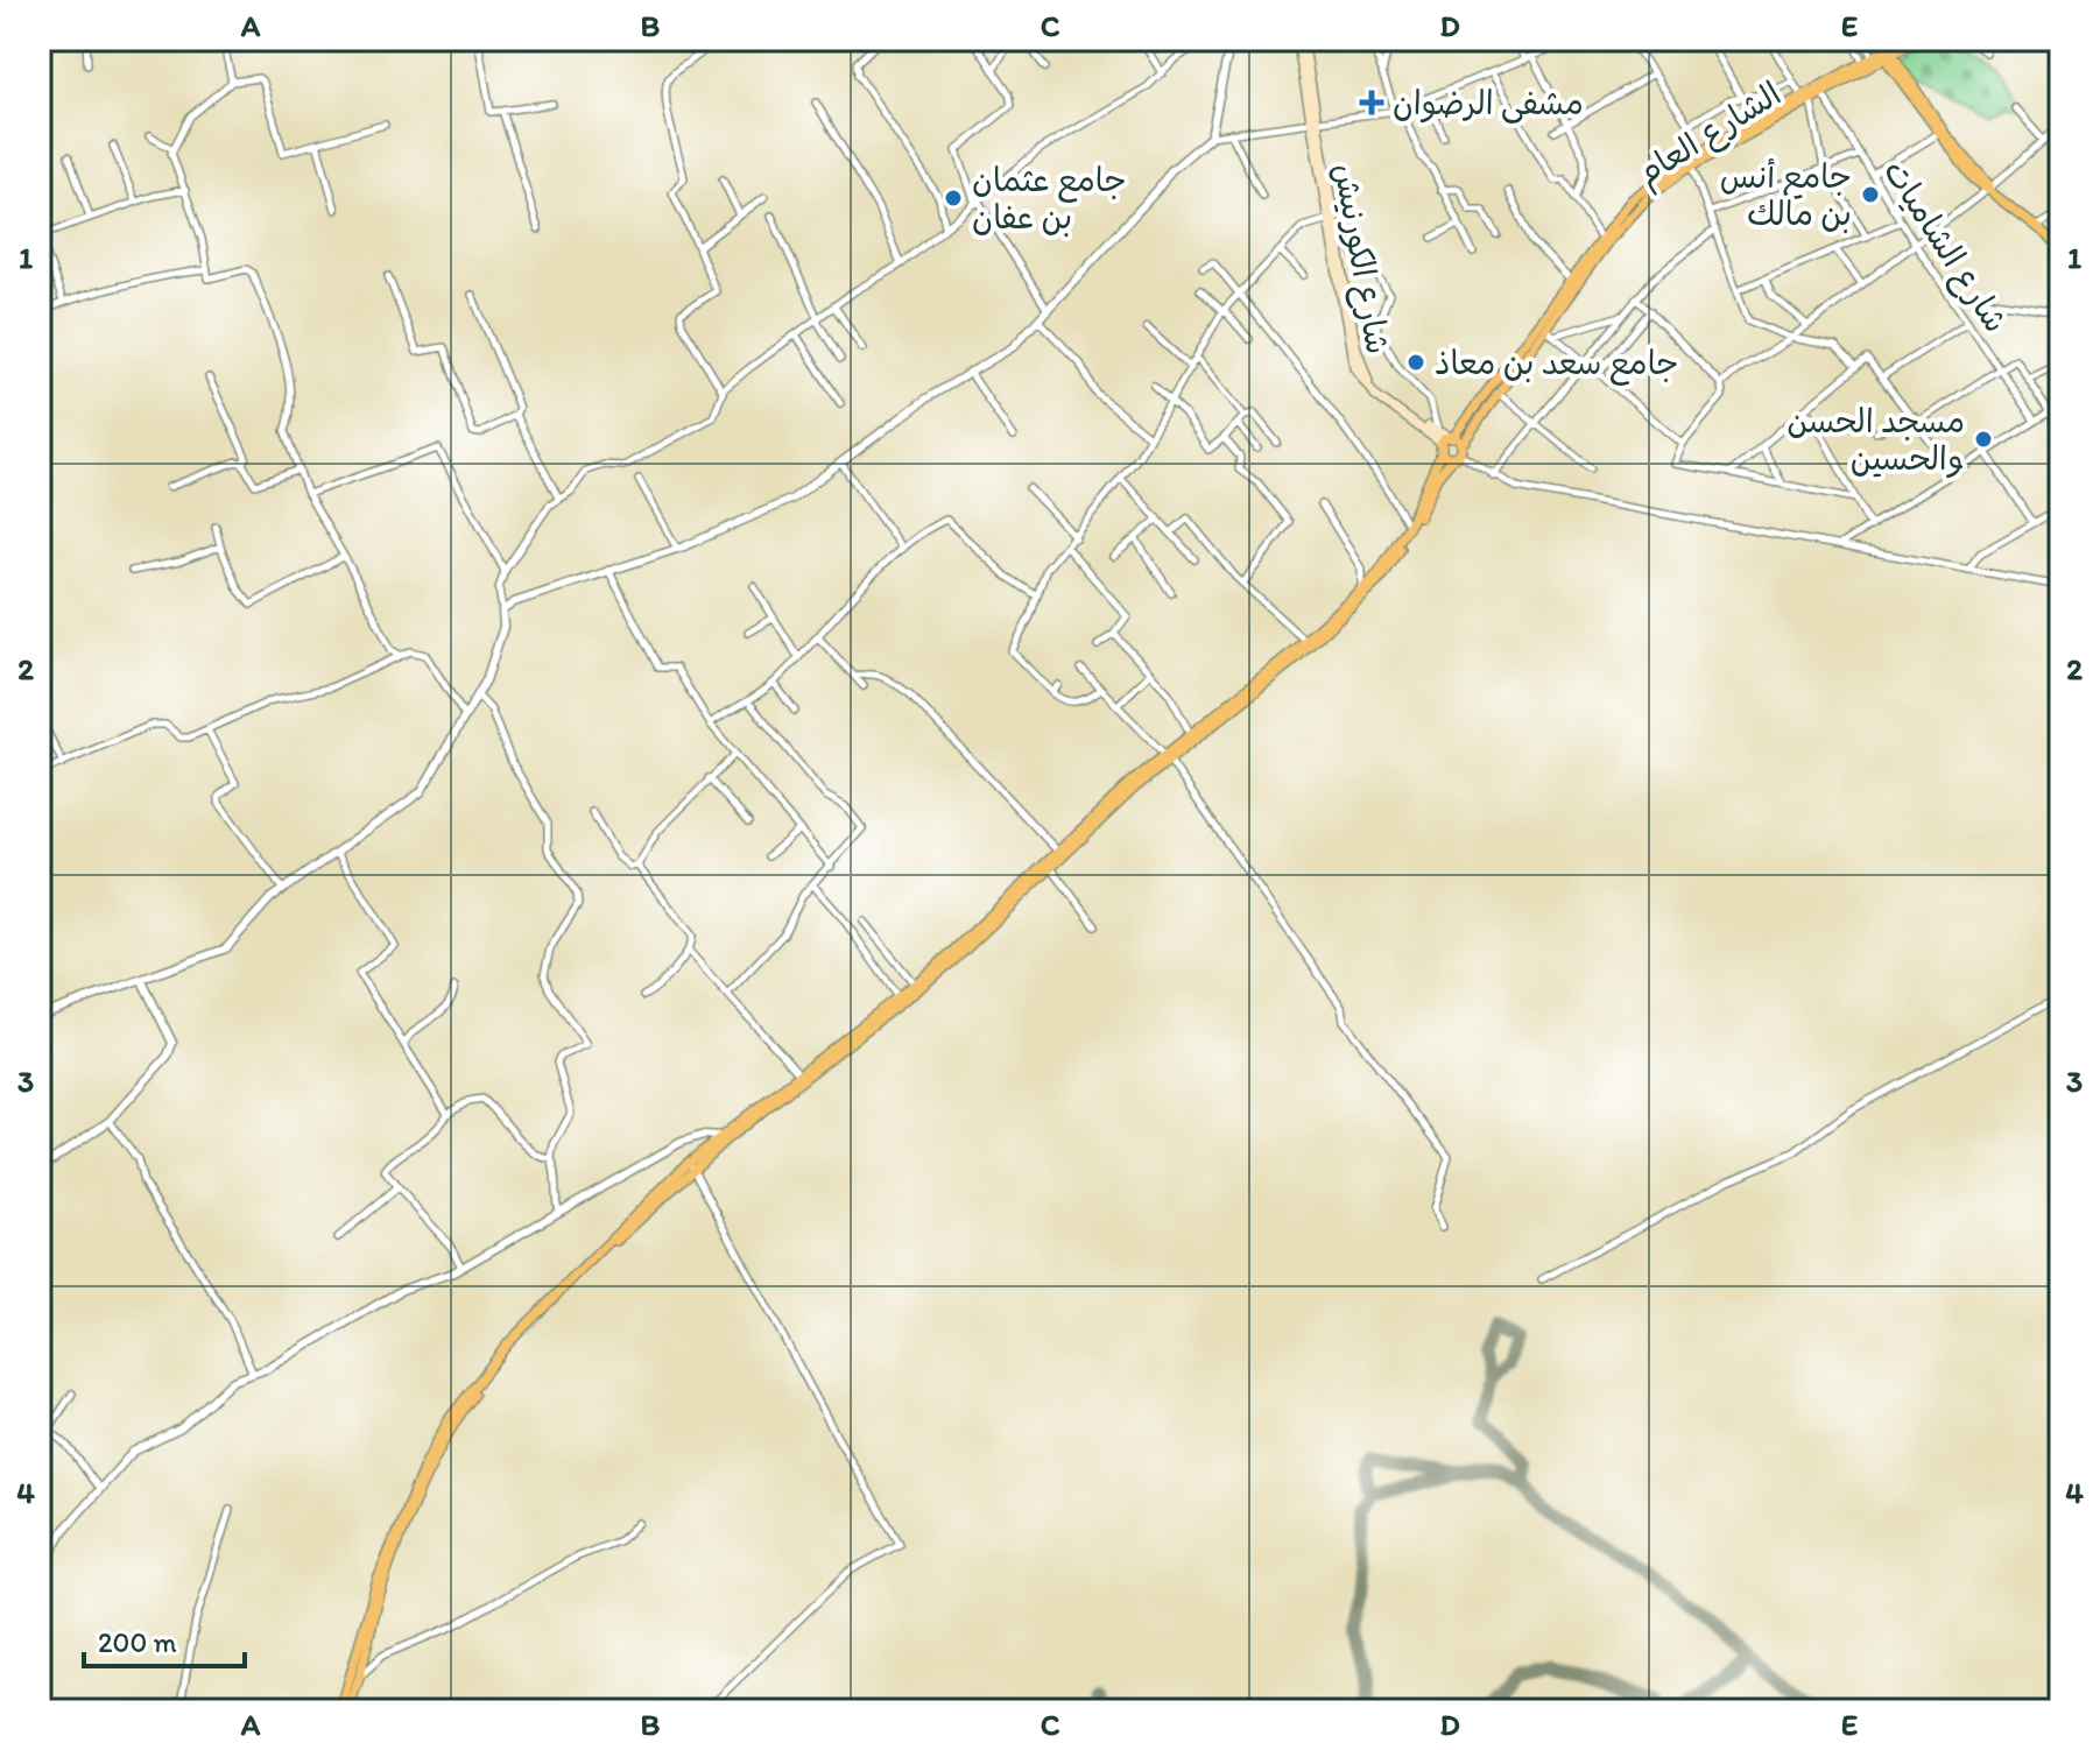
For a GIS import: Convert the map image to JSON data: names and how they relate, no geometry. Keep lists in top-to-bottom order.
{
  "streets": {
    "main road": ["الشارع العام", "شارع الكورنيش"],
    "street": ["شارع الشاميات"]
  },
  "crossings": [
    ["الشارع العام", "شارع الشاميات"],
    ["الشارع العام", "شارع الكورنيش"]
  ],
  "places": {
    "health": ["مشفى الرضوان"],
    "other": [
      "جامع أنس بن مالك",
      "جامع عثمان بن عفان",
      "جامع سعد بن معاذ",
      "مسجد الحسن والحسين"
    ]
  },
  "scale_bar": "200 m",
  "grid": {
    "columns": [
      "A",
      "B",
      "C",
      "D",
      "E"
    ],
    "rows": [
      "1",
      "2",
      "3",
      "4"
    ]
  }
}
